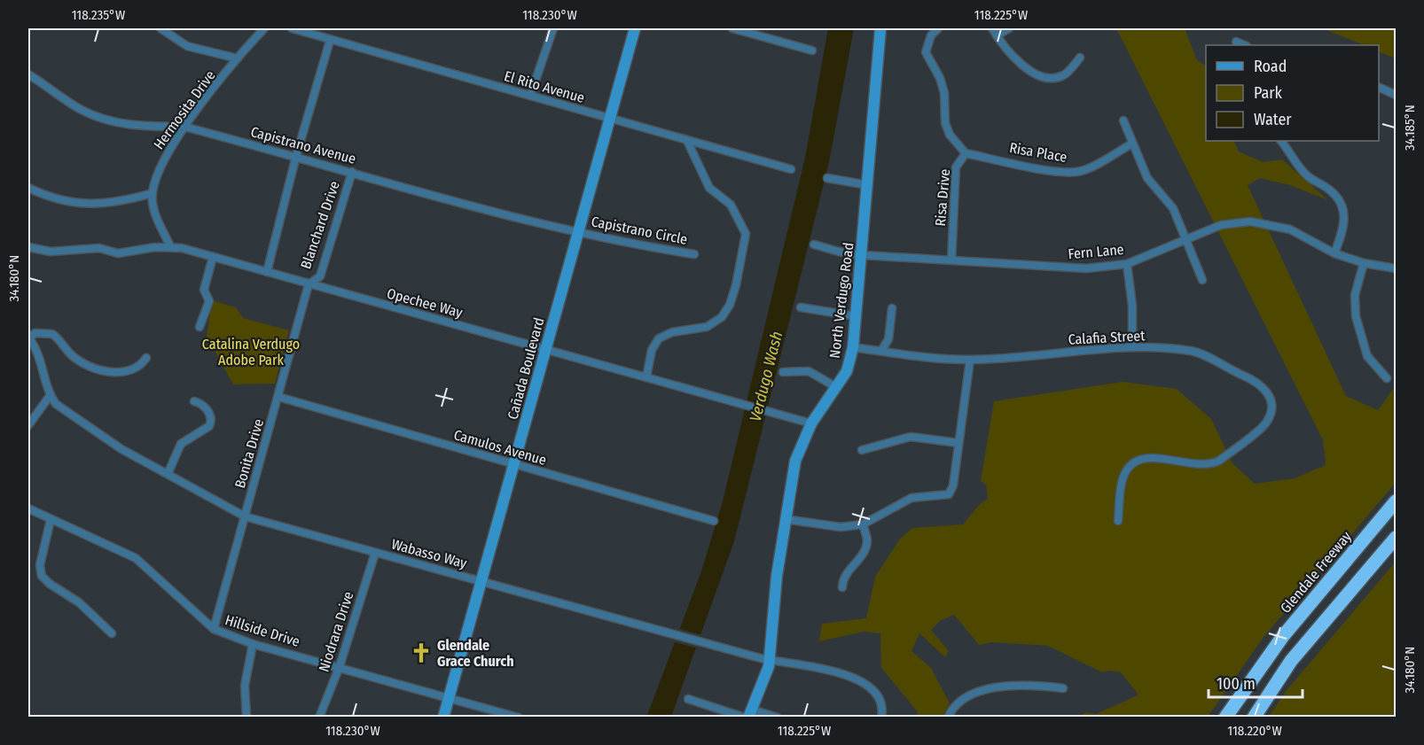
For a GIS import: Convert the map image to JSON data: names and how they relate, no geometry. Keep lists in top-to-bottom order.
{
  "streets": {
    "highway": ["Glendale Freeway"],
    "main road": ["North Verdugo Road", "Cañada Boulevard"],
    "street": [
      "El Rito Avenue",
      "Hermosita Drive",
      "Capistrano Avenue",
      "Risa Place",
      "Risa Drive",
      "Blanchard Drive",
      "Capistrano Circle",
      "Fern Lane",
      "Opechee Way",
      "Calafia Street",
      "Camulos Avenue",
      "Bonita Drive",
      "Wabasso Way",
      "Hillside Drive",
      "Niodrara Drive"
    ]
  },
  "crossings": [
    ["El Rito Avenue", "Cañada Boulevard"],
    ["Hermosita Drive", "Capistrano Avenue"],
    ["Hermosita Drive", "Opechee Way"],
    ["Capistrano Avenue", "Blanchard Drive"],
    ["Capistrano Avenue", "Capistrano Circle"],
    ["Capistrano Avenue", "Cañada Boulevard"],
    ["Risa Place", "Risa Drive"],
    ["Risa Drive", "Fern Lane"],
    ["Blanchard Drive", "Opechee Way"],
    ["Blanchard Drive", "Bonita Drive"],
    ["Capistrano Circle", "Cañada Boulevard"],
    ["Fern Lane", "North Verdugo Road"],
    ["North Verdugo Road", "Opechee Way"],
    ["North Verdugo Road", "Calafia Street"],
    ["North Verdugo Road", "Wabasso Way"],
    ["Opechee Way", "Cañada Boulevard"],
    ["Opechee Way", "Bonita Drive"],
    ["Cañada Boulevard", "Camulos Avenue"],
    ["Cañada Boulevard", "Wabasso Way"],
    ["Cañada Boulevard", "Hillside Drive"],
    ["Camulos Avenue", "Bonita Drive"],
    ["Bonita Drive", "Wabasso Way"],
    ["Bonita Drive", "Hillside Drive"],
    ["Wabasso Way", "Niodrara Drive"],
    ["Hillside Drive", "Niodrara Drive"]
  ],
  "water": ["Verdugo Wash"],
  "parks": ["Catalina Verdugo Adobe Park"],
  "places": {
    "church": ["Glendale Grace Church"]
  },
  "legend": ["Road", "Park", "Water"],
  "scale_bar": "100 m",
  "coordinates": [
    "118.235°W",
    "118.230°W",
    "118.225°W",
    "34.185°N",
    "34.180°N",
    "118.220°W"
  ]
}
